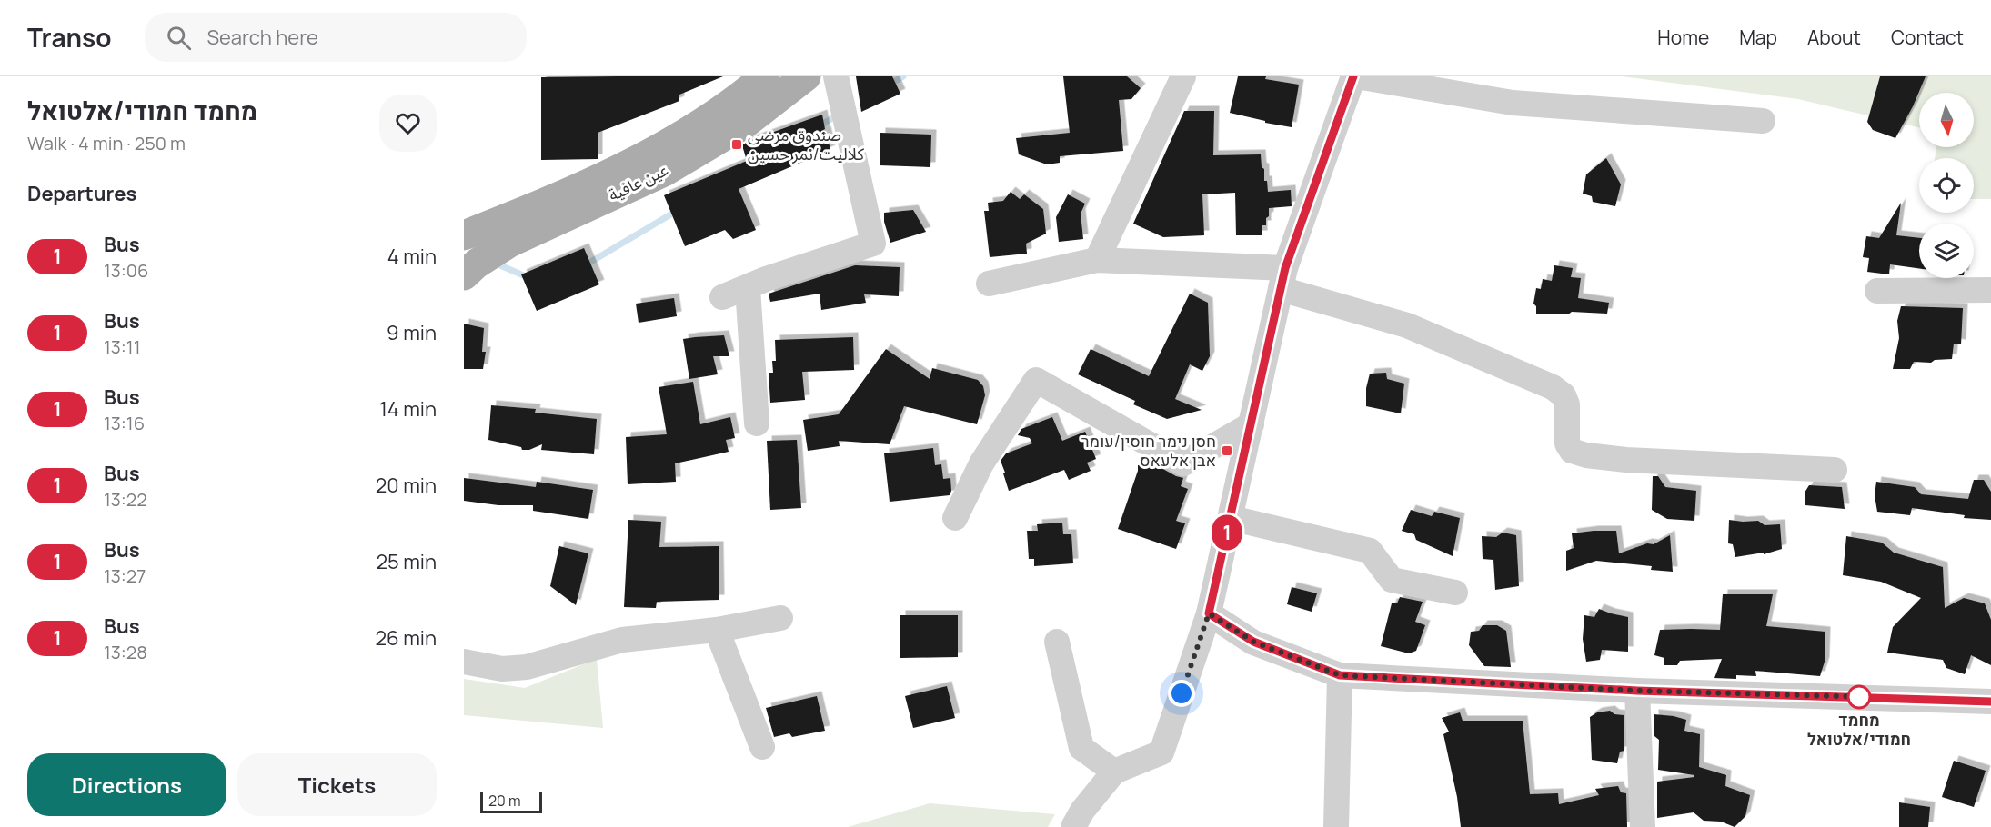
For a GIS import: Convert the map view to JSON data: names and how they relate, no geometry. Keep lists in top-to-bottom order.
{
  "streets": {
    "main road": ["عين عافية"]
  },
  "places": {
    "transit": ["صندوق مرضى كلاليت/نمر حسين", "חסן נימר חוסין/עומר אבן אלעאס"],
    "other": ["מחמד חמודי/אלטואל"]
  },
  "lines": ["bus line 1"],
  "scale_bar": "20 m",
  "north": "bottom",
  "page": {
    "header": "Transo",
    "search": "Search here",
    "nav": [
      "Home",
      "Map",
      "About",
      "Contact"
    ],
    "heading": [
      ["מחמד חמודי/אלטואל", "Walk · 4 min · 250 m"],
      "Departures"
    ],
    "on_map": "1",
    "list": [
      {
        "mark": "1",
        "name": "Bus",
        "note": "13:06",
        "value": "4 min"
      },
      {
        "mark": "1",
        "name": "Bus",
        "note": "13:11",
        "value": "9 min"
      },
      {
        "mark": "1",
        "name": "Bus",
        "note": "13:16",
        "value": "14 min"
      },
      {
        "mark": "1",
        "name": "Bus",
        "note": "13:22",
        "value": "20 min"
      },
      {
        "mark": "1",
        "name": "Bus",
        "note": "13:27",
        "value": "25 min"
      },
      {
        "mark": "1",
        "name": "Bus",
        "note": "13:28",
        "value": "26 min"
      }
    ],
    "buttons": ["Directions", "Tickets"],
    "scale": "20 m"
  }
}
